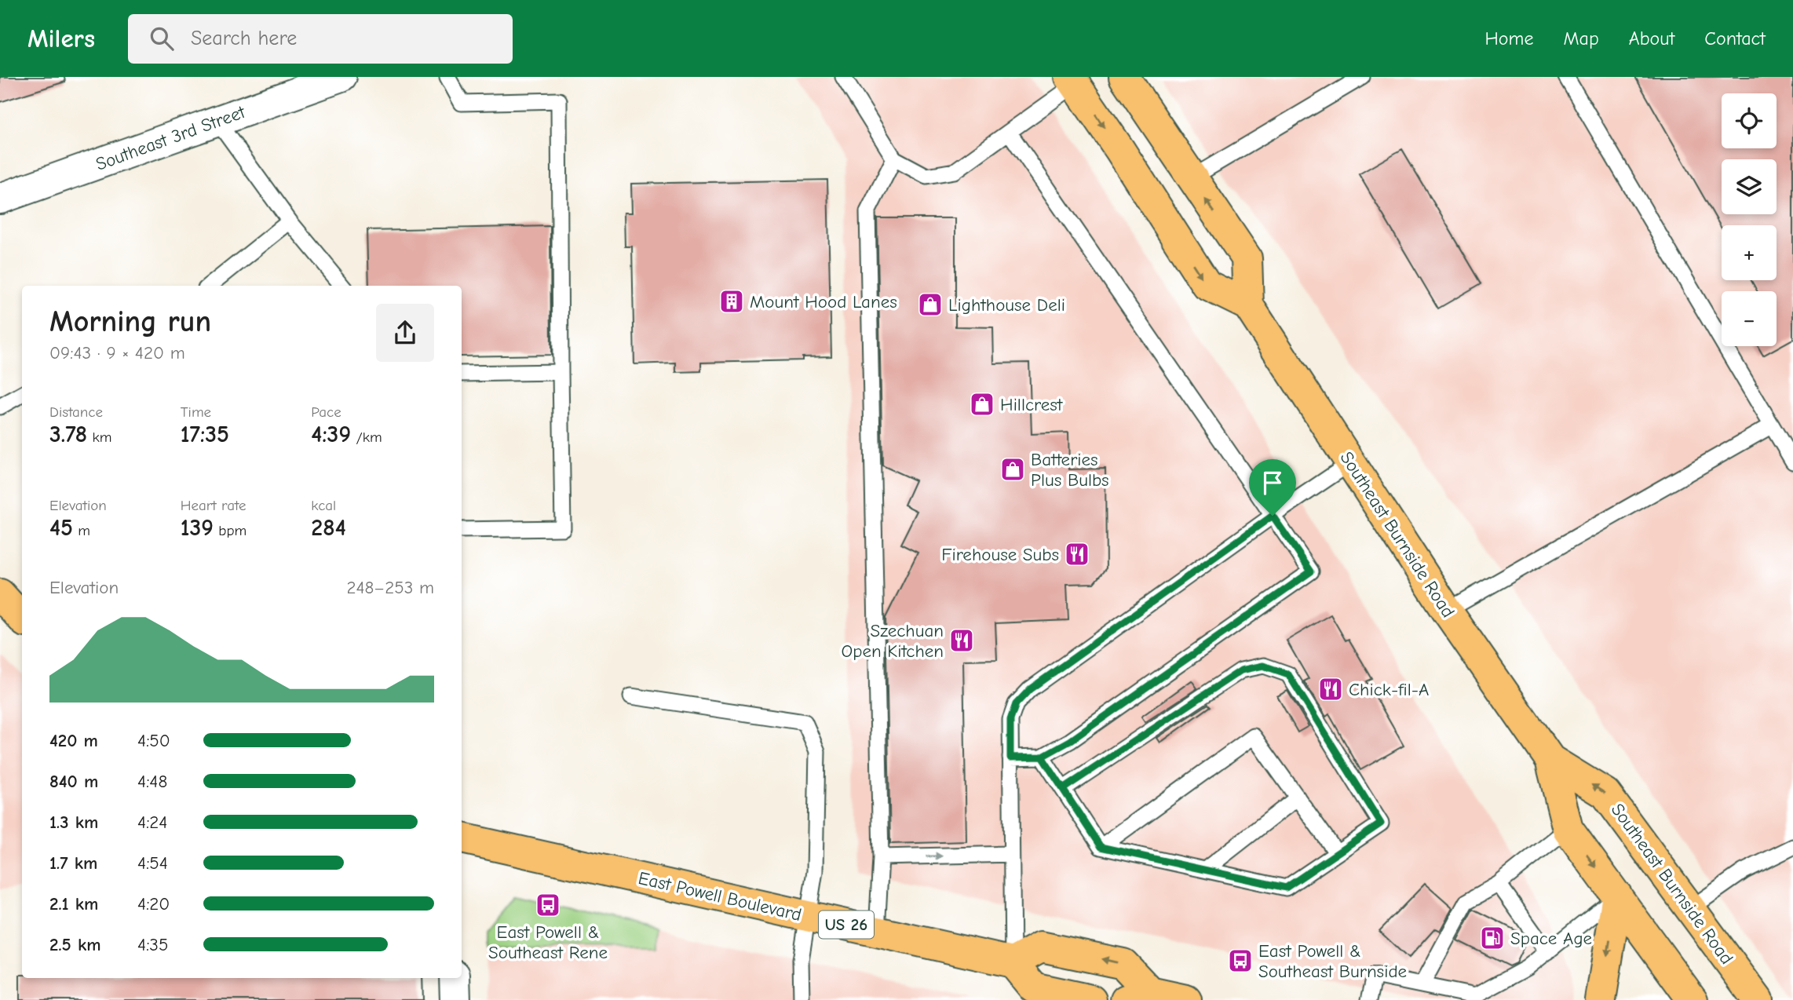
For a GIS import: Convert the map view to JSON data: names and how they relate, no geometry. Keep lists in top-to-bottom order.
{
  "streets": {
    "main road": ["Southeast Burnside Road", "East Powell Boulevard", "US 26"],
    "street": ["Southeast 3rd Street"]
  },
  "places": {
    "building": ["Mount Hood Lanes"],
    "shop": ["Lighthouse Deli", "Hillcrest", "Batteries Plus Bulbs"],
    "restaurant": ["Firehouse Subs", "Szechuan Open Kitchen", "Chick-fil-A"],
    "bus stop": ["East Powell & Southeast Rene", "East Powell & Southeast Burnside"],
    "fuel station": ["Space Age"]
  },
  "page": {
    "header": "Milers",
    "search": "Search here",
    "nav": [
      "Home",
      "Map",
      "About",
      "Contact"
    ],
    "map_buttons": ["+", "−"],
    "heading": ["Morning run", "09:43 · 9 × 420 m"],
    "stats": [
      ["Distance", "3.78 km"],
      ["Time", "17:35"],
      ["Pace", "4:39 /km"],
      ["Elevation", "45 m"],
      ["Heart rate", "139 bpm"],
      ["kcal", "284"]
    ],
    "chart": ["Elevation", "248–253 m"],
    "list": [
      {
        "name": "420 m",
        "note": "4:50"
      },
      {
        "name": "840 m",
        "note": "4:48"
      },
      {
        "name": "1.3 km",
        "note": "4:24"
      },
      {
        "name": "1.7 km",
        "note": "4:54"
      },
      {
        "name": "2.1 km",
        "note": "4:20"
      },
      {
        "name": "2.5 km",
        "note": "4:35"
      }
    ]
  }
}
